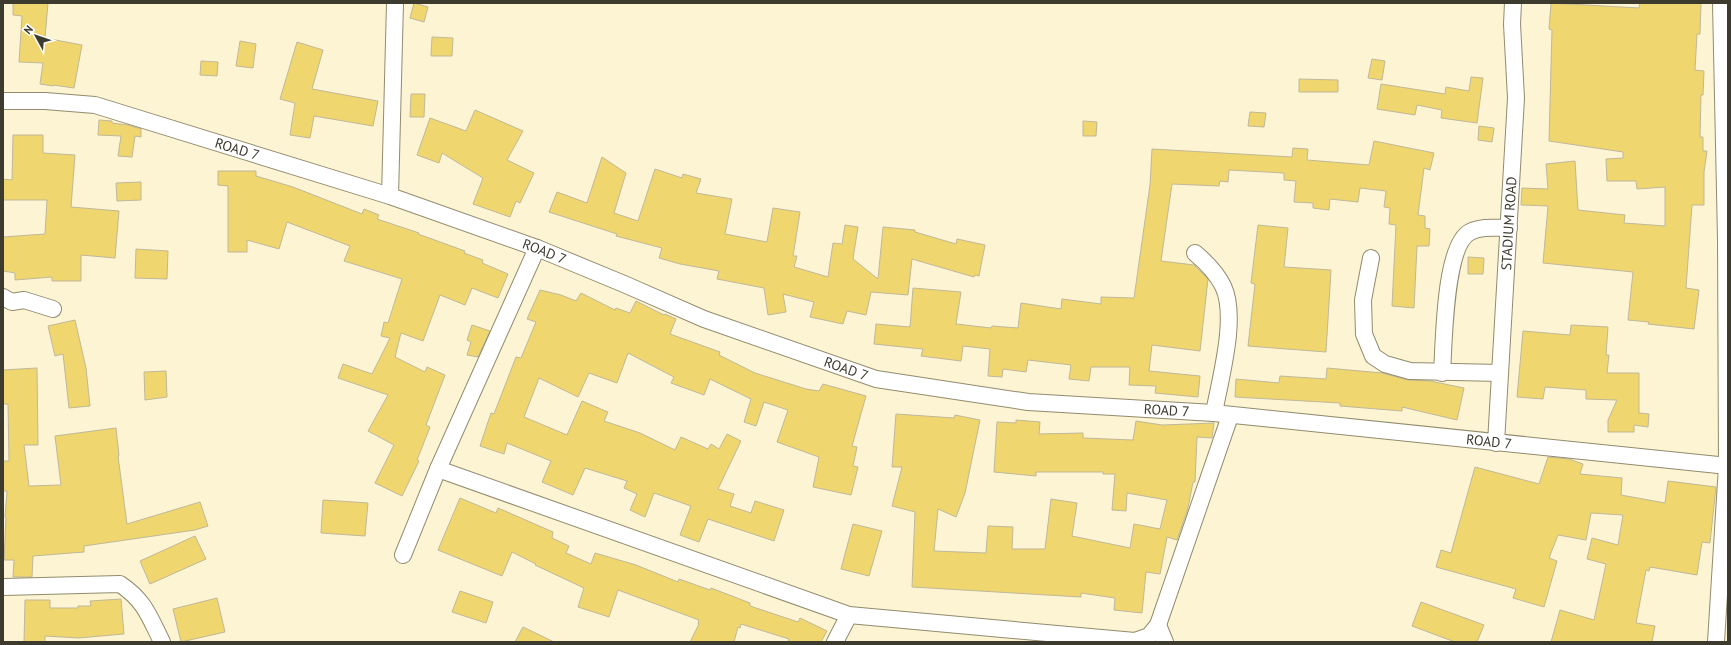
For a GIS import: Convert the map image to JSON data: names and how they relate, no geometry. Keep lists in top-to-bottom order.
{
  "streets": {
    "street": ["ROAD 7", "STADIUM ROAD"]
  },
  "crossings": [
    ["ROAD 7", "STADIUM ROAD"]
  ],
  "north": "top left"
}
